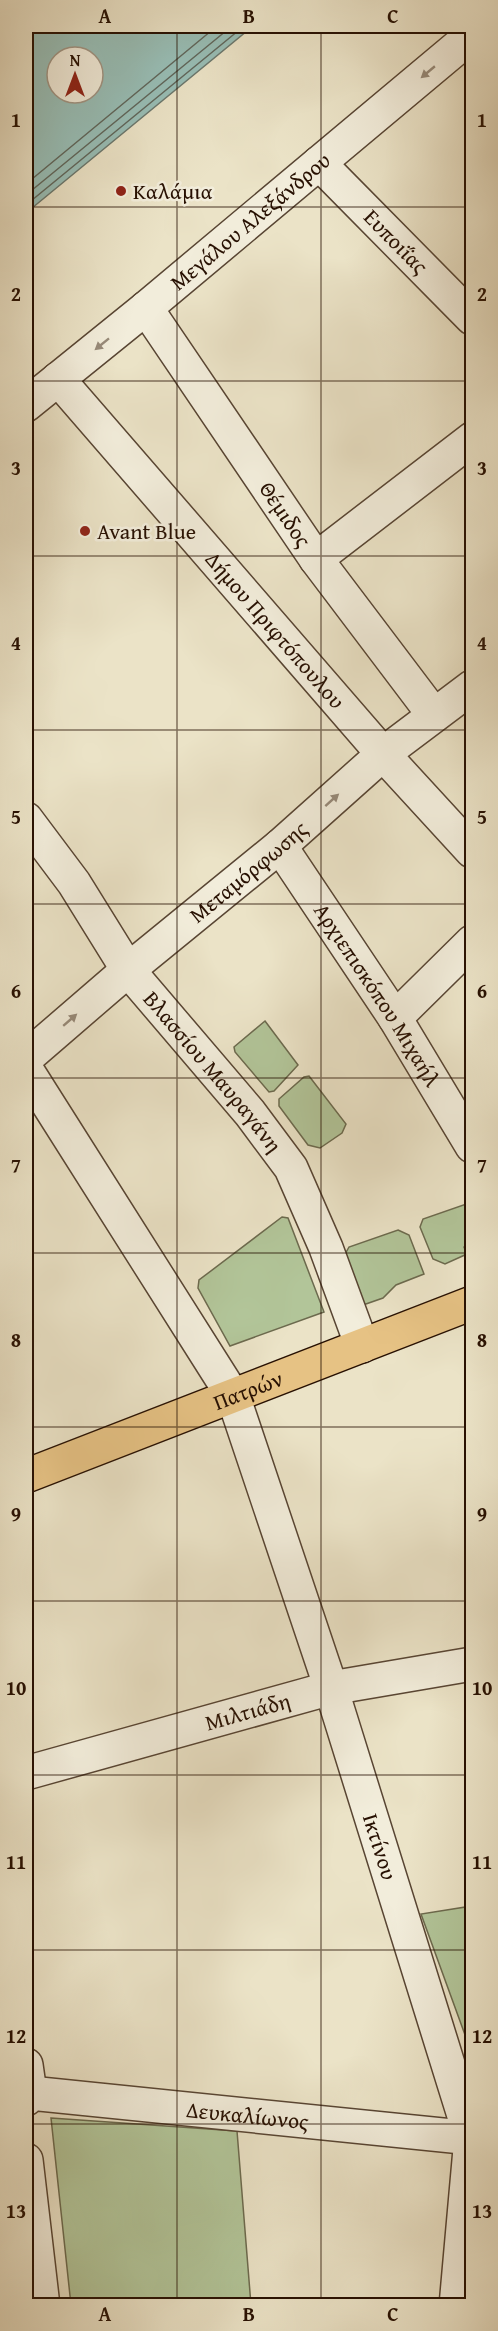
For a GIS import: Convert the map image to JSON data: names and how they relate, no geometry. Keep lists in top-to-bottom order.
{
  "streets": {
    "main road": ["Πατρών"],
    "street": [
      "Μεγάλου Αλεξάνδρου",
      "Ευποιΐας",
      "Θέμιδος",
      "Δήμου Πριφτόπουλου",
      "Μεταμόρφωσης",
      "Αρχιεπισκόπου Μιχαήλ",
      "Βλασσίου Μαυραγάνη",
      "Μιλτιάδη",
      "Ικτίνου",
      "Δευκαλίωνος"
    ]
  },
  "crossings": [
    ["Μεγάλου Αλεξάνδρου", "Ευποιΐας"],
    ["Μεγάλου Αλεξάνδρου", "Θέμιδος"],
    ["Μεγάλου Αλεξάνδρου", "Δήμου Πριφτόπουλου"],
    ["Θέμιδος", "Μεταμόρφωσης"],
    ["Δήμου Πριφτόπουλου", "Μεταμόρφωσης"],
    ["Μεταμόρφωσης", "Αρχιεπισκόπου Μιχαήλ"],
    ["Μεταμόρφωσης", "Βλασσίου Μαυραγάνη"],
    ["Βλασσίου Μαυραγάνη", "Πατρών"],
    ["Πατρών", "Ικτίνου"],
    ["Μιλτιάδη", "Ικτίνου"],
    ["Ικτίνου", "Δευκαλίωνος"]
  ],
  "one_way": ["Μεγάλου Αλεξάνδρου", "Μεταμόρφωσης"],
  "places": ["Καλάμια", "Avant Blue"],
  "north": "top",
  "grid": {
    "columns": ["A", "B", "C"],
    "rows": [
      "1",
      "2",
      "3",
      "4",
      "5",
      "6",
      "7",
      "8",
      "9",
      "10",
      "11",
      "12",
      "13"
    ]
  }
}
